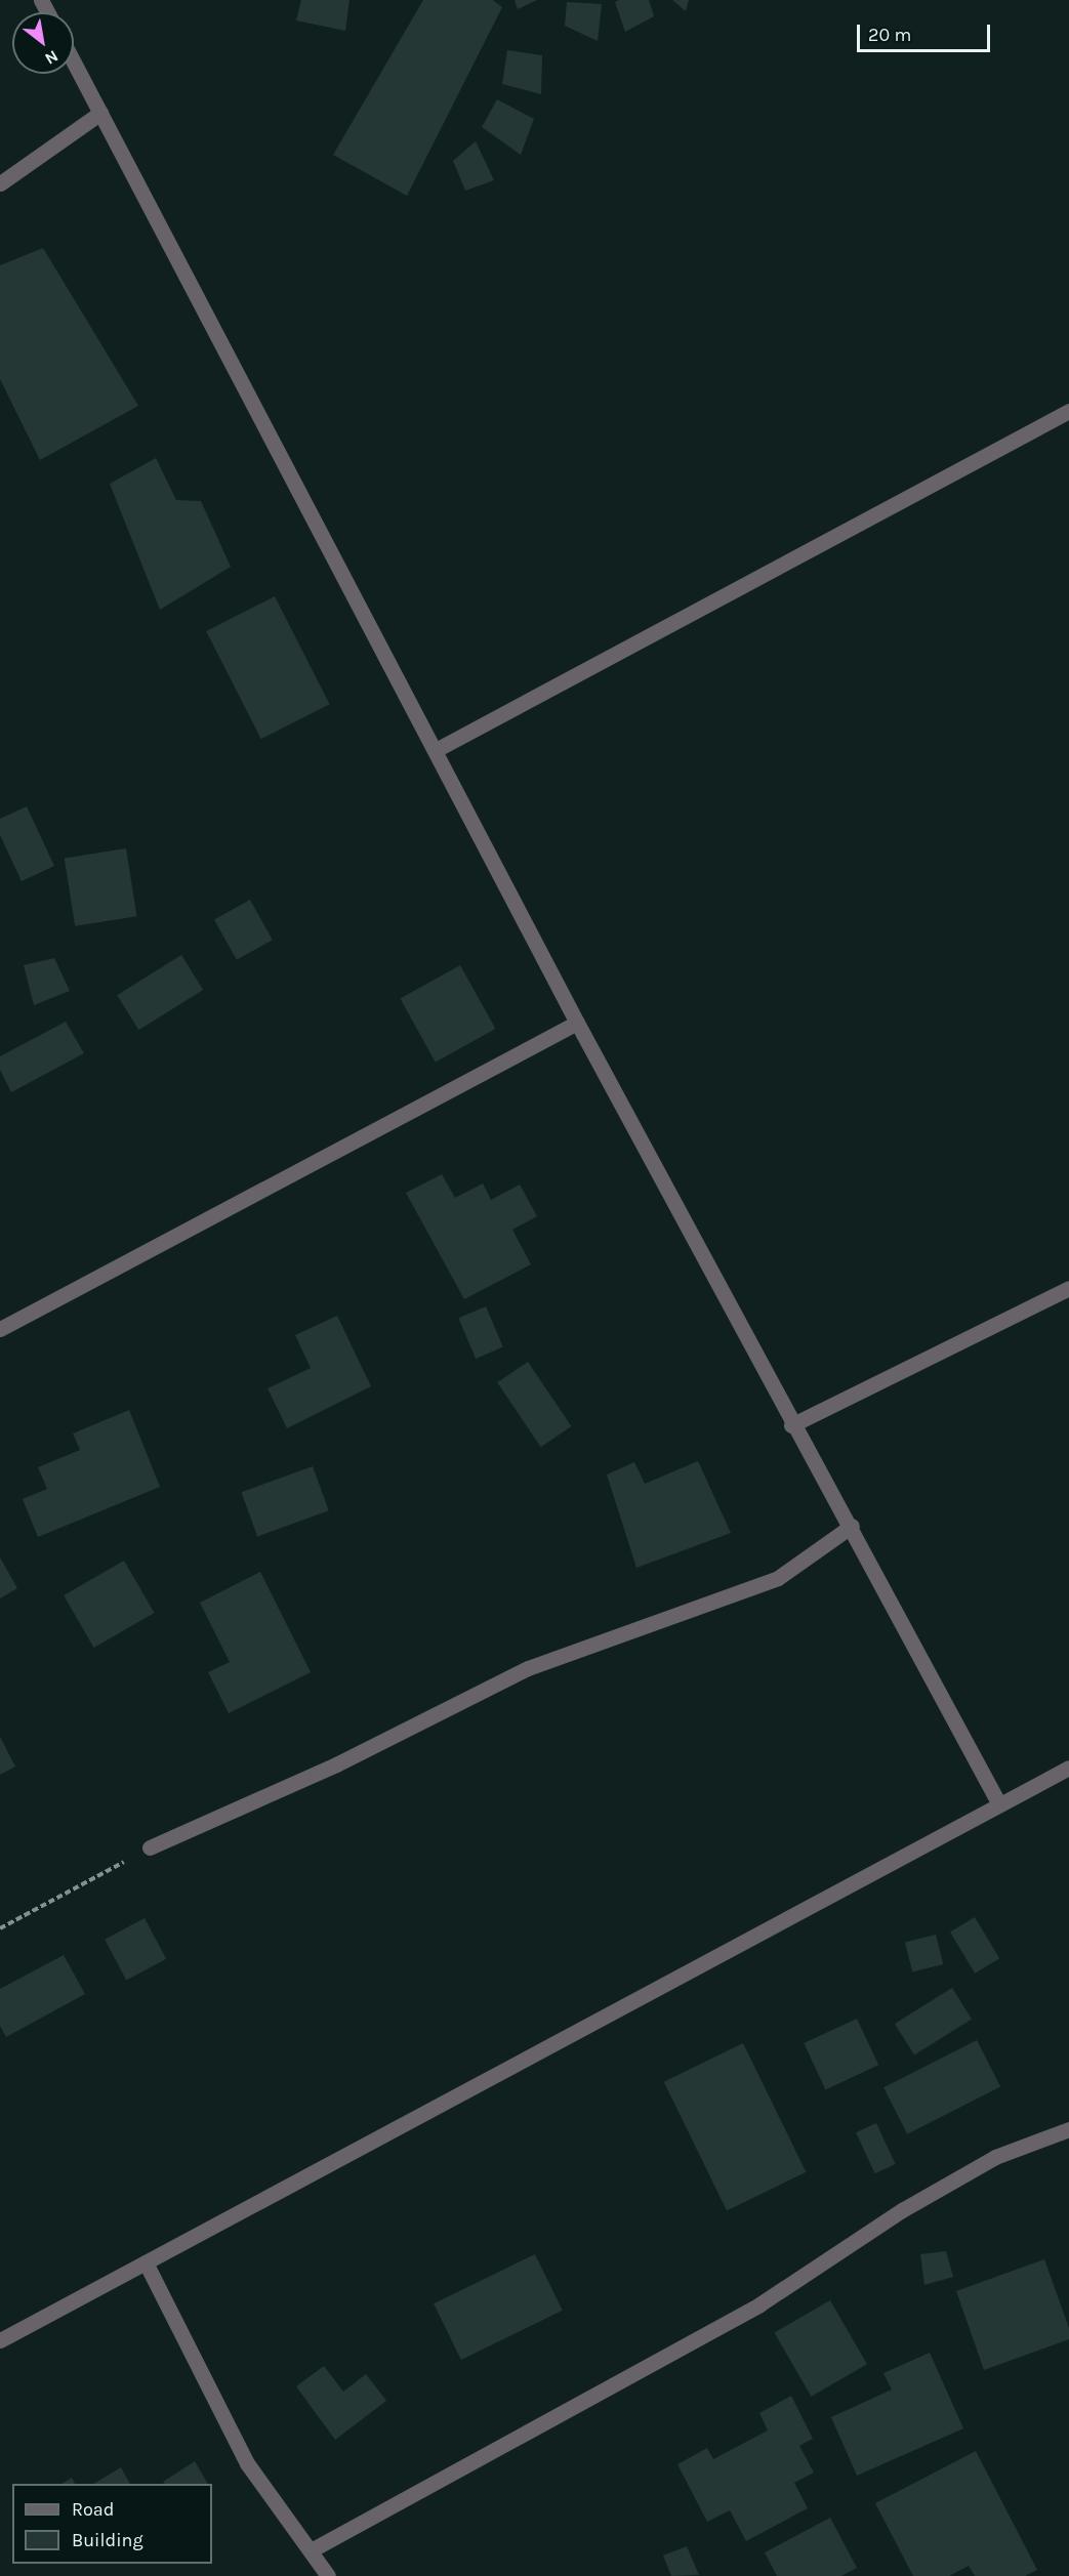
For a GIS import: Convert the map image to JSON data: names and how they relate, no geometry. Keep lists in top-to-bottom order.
{
  "legend": ["Road", "Building"],
  "scale_bar": "20 m",
  "north": "bottom right"
}
